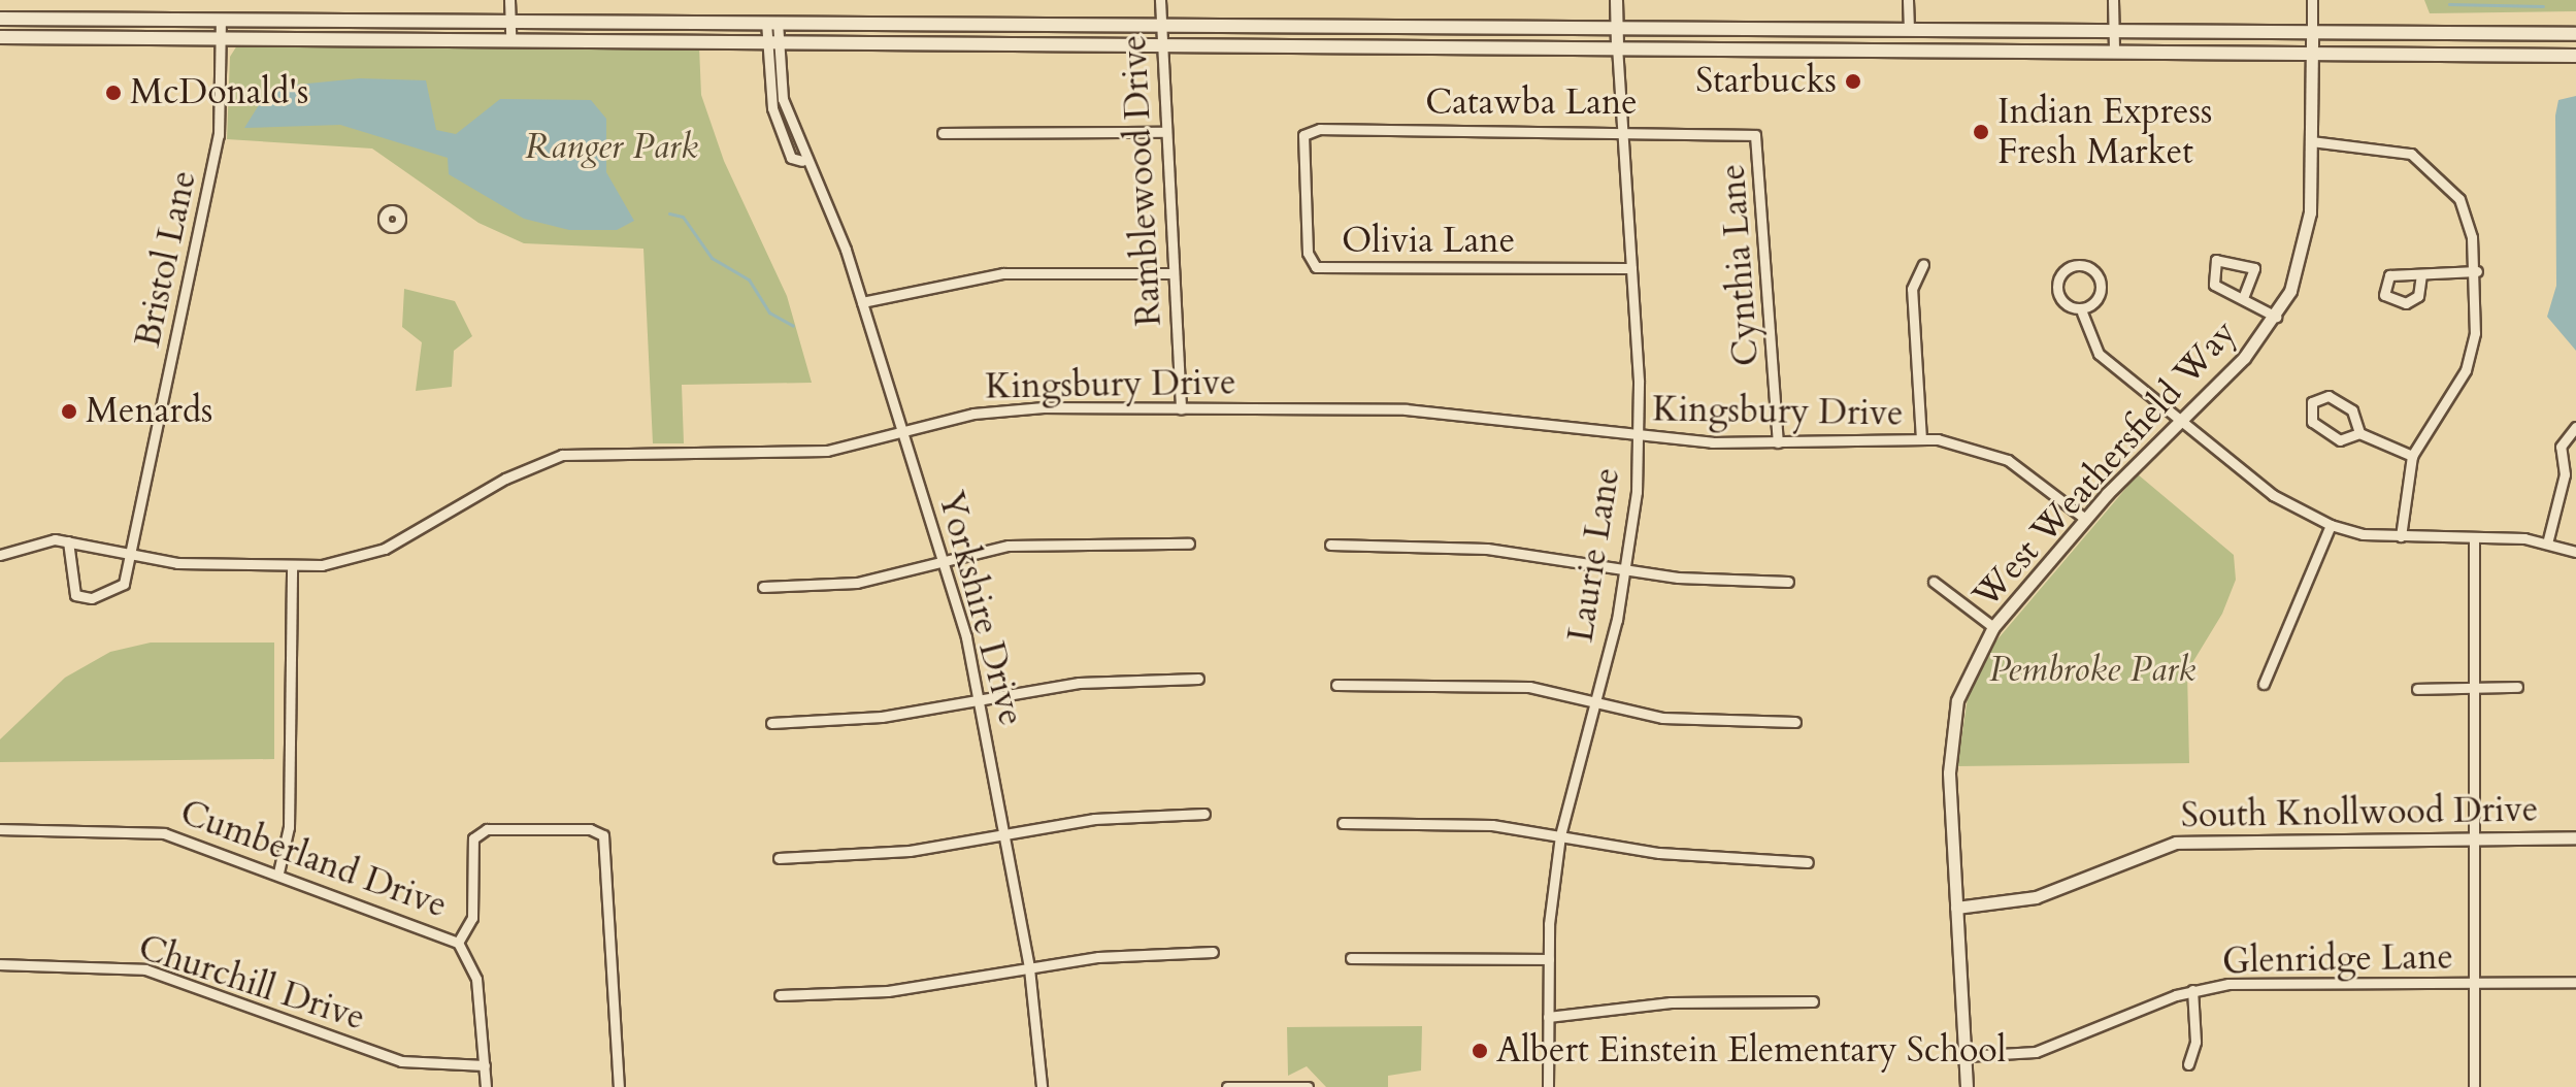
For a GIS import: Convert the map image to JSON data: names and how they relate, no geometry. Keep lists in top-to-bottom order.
{
  "streets": {
    "street": [
      "Catawba Lane",
      "Ramblewood Drive",
      "Olivia Lane",
      "Bristol Lane",
      "Cynthia Lane",
      "Kingsbury Drive",
      "West Weathersfield Way",
      "Laurie Lane",
      "Yorkshire Drive",
      "South Knollwood Drive",
      "Cumberland Drive",
      "Glenridge Lane",
      "Churchill Drive"
    ]
  },
  "crossings": [
    ["Catawba Lane", "Olivia Lane"],
    ["Catawba Lane", "Cynthia Lane"],
    ["Catawba Lane", "Laurie Lane"],
    ["Ramblewood Drive", "Kingsbury Drive"],
    ["Olivia Lane", "Laurie Lane"],
    ["Bristol Lane", "Kingsbury Drive"],
    ["Cynthia Lane", "Kingsbury Drive"],
    ["Kingsbury Drive", "West Weathersfield Way"],
    ["Kingsbury Drive", "Laurie Lane"],
    ["Kingsbury Drive", "Yorkshire Drive"],
    ["West Weathersfield Way", "South Knollwood Drive"],
    ["West Weathersfield Way", "Glenridge Lane"]
  ],
  "parks": ["Ranger Park", "Pembroke Park"],
  "places": [
    "Starbucks",
    "McDonald's",
    "Indian Express Fresh Market",
    "Menards",
    "Albert Einstein Elementary School"
  ]
}
